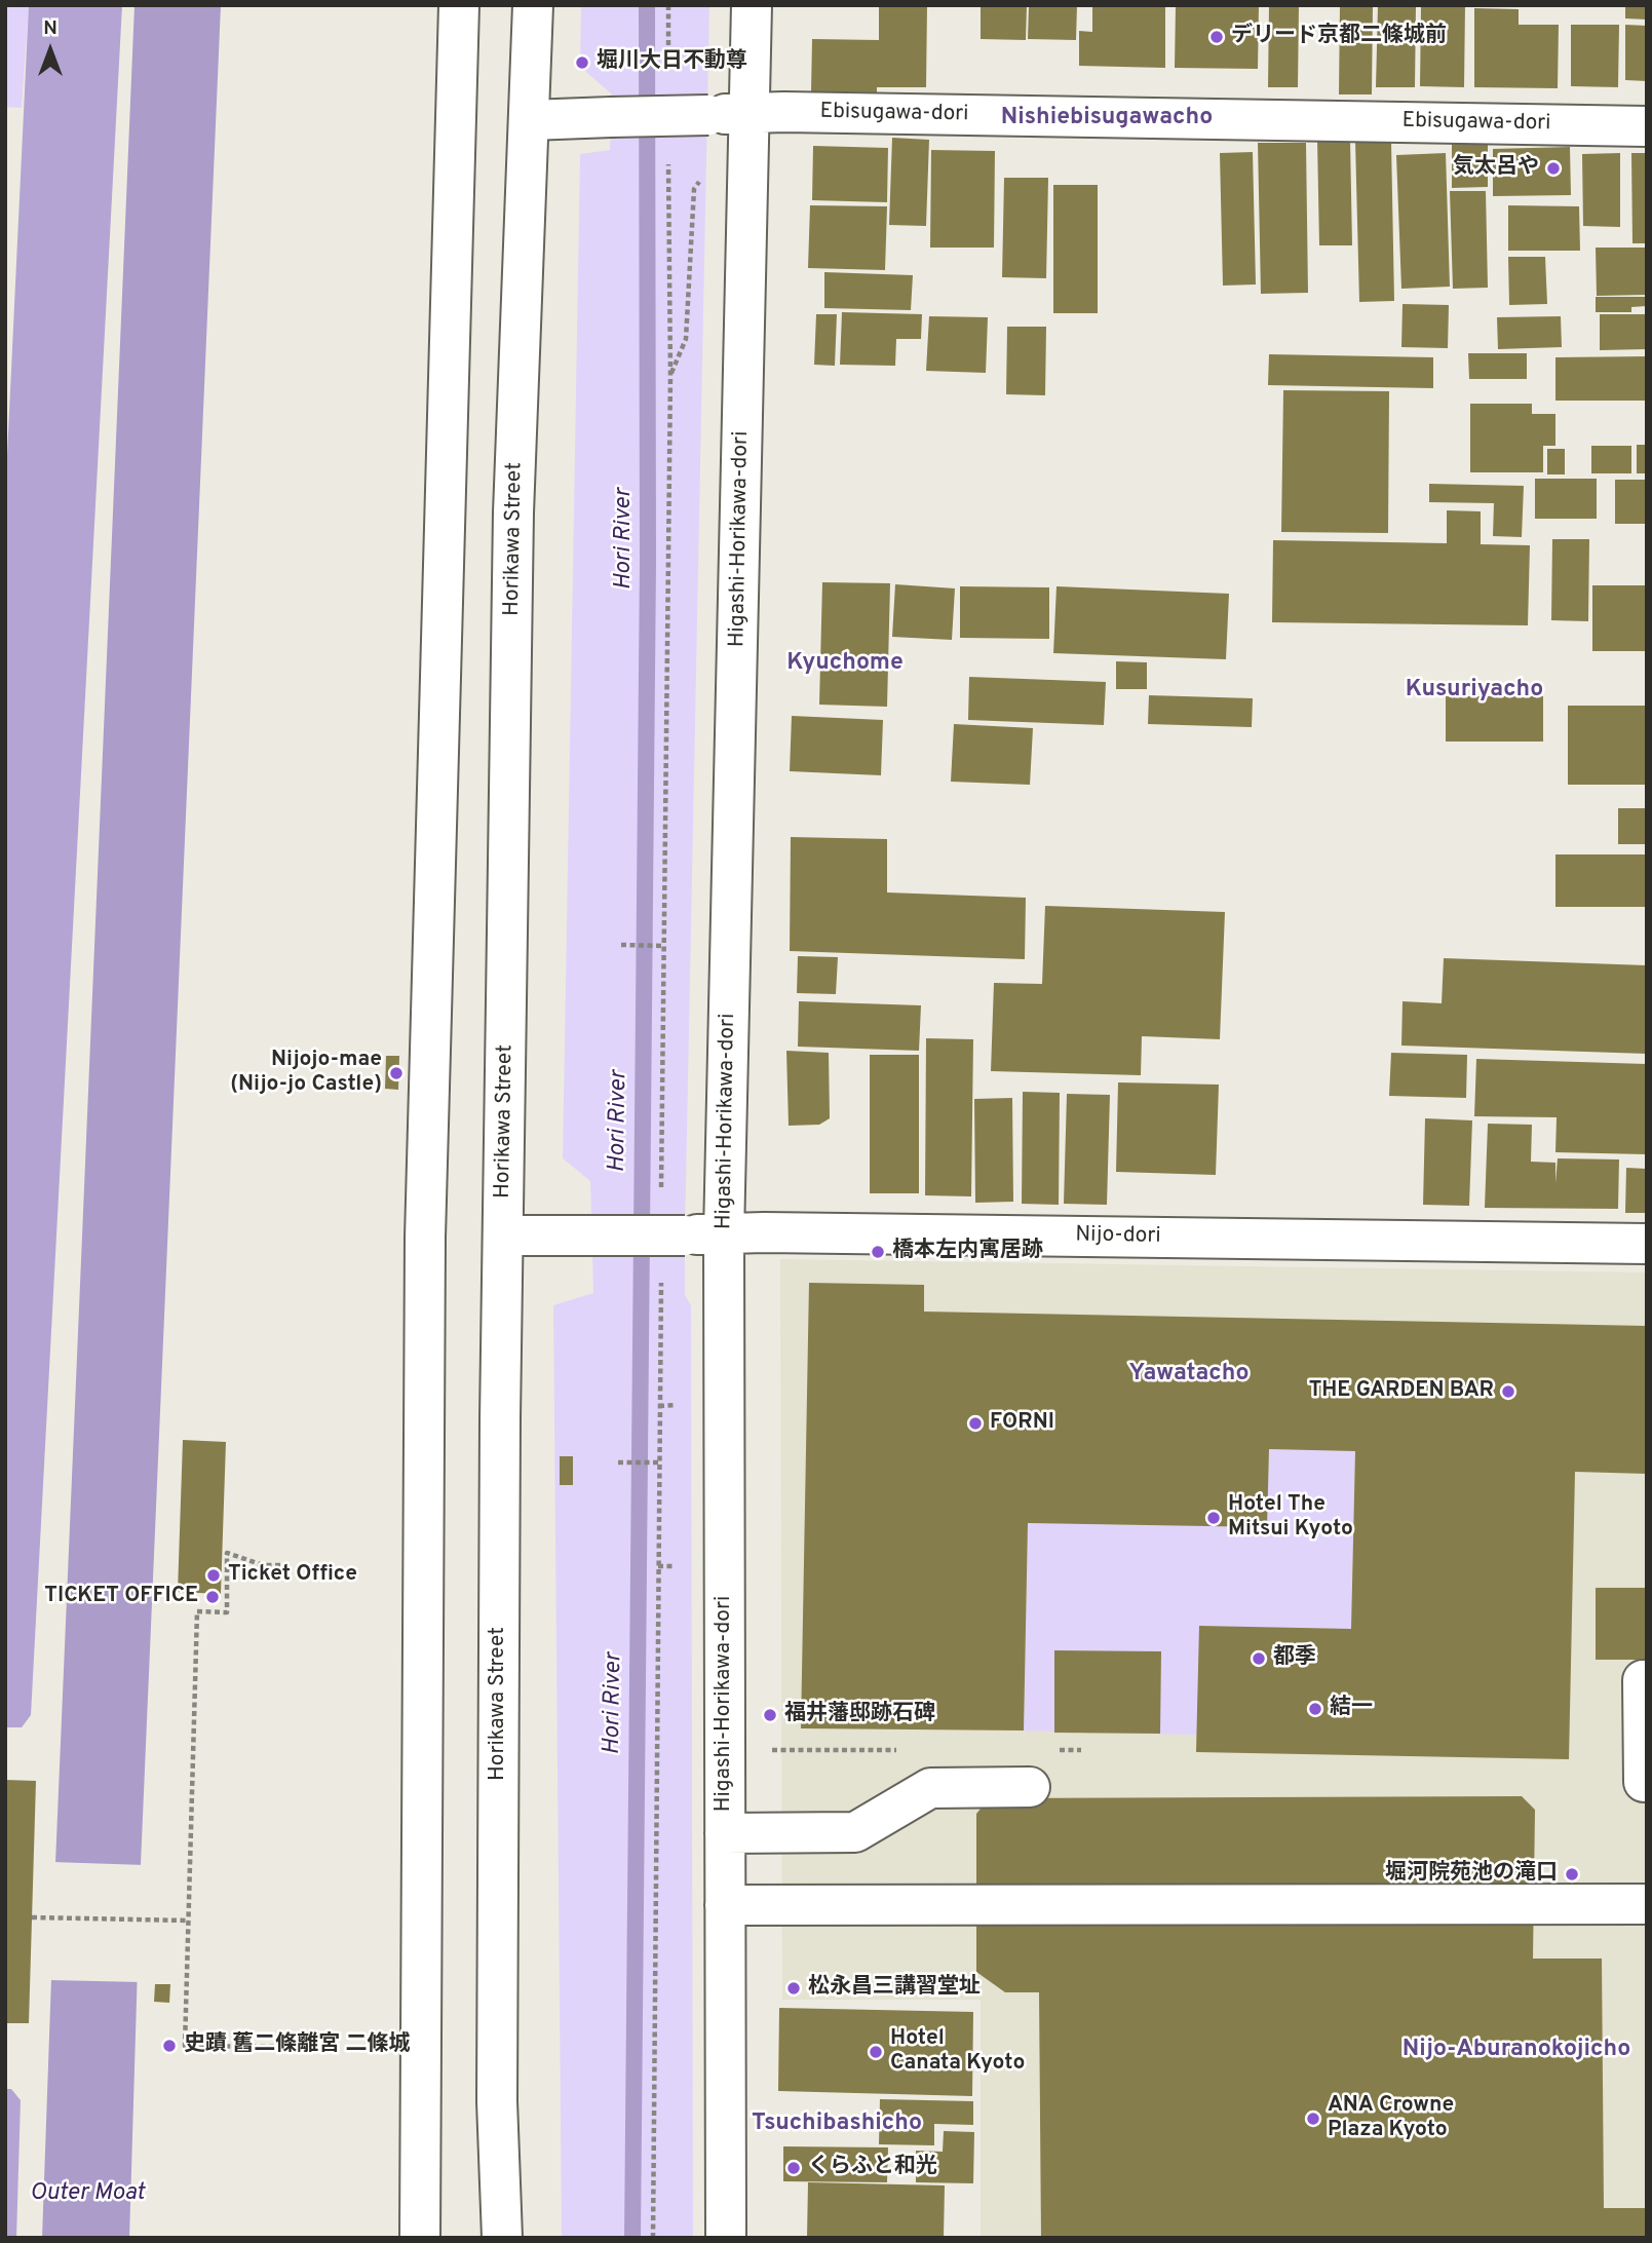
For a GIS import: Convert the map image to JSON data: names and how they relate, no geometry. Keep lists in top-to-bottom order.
{
  "streets": {
    "street": [
      "Ebisugawa-dori",
      "Horikawa Street",
      "Higashi-Horikawa-dori",
      "Nijo-dori"
    ]
  },
  "crossings": [
    ["Ebisugawa-dori", "Horikawa Street"],
    ["Ebisugawa-dori", "Higashi-Horikawa-dori"],
    ["Horikawa Street", "Nijo-dori"],
    ["Higashi-Horikawa-dori", "Nijo-dori"]
  ],
  "districts": [
    "Nishiebisugawacho",
    "Kyuchome",
    "Kusuriyacho",
    "Yawatacho",
    "Nijo-Aburanokojicho",
    "Tsuchibashicho"
  ],
  "water": ["Hori River", "Outer Moat"],
  "places": [
    "デリード京都二條城前",
    "堀川大日不動尊",
    "気太呂や",
    "Nijojo-mae (Nijo-jo Castle)",
    "橋本左内寓居跡",
    "THE GARDEN BAR",
    "FORNI",
    "Hotel The Mitsui Kyoto",
    "Ticket Office",
    "TICKET OFFICE",
    "都季",
    "結一",
    "福井藩邸跡石碑",
    "堀河院苑池の滝口",
    "松永昌三講習堂址",
    "史蹟 舊二條離宮 二條城",
    "Hotel Canata Kyoto",
    "ANA Crowne Plaza Kyoto",
    "くらふと和光"
  ],
  "north": "top"
}
